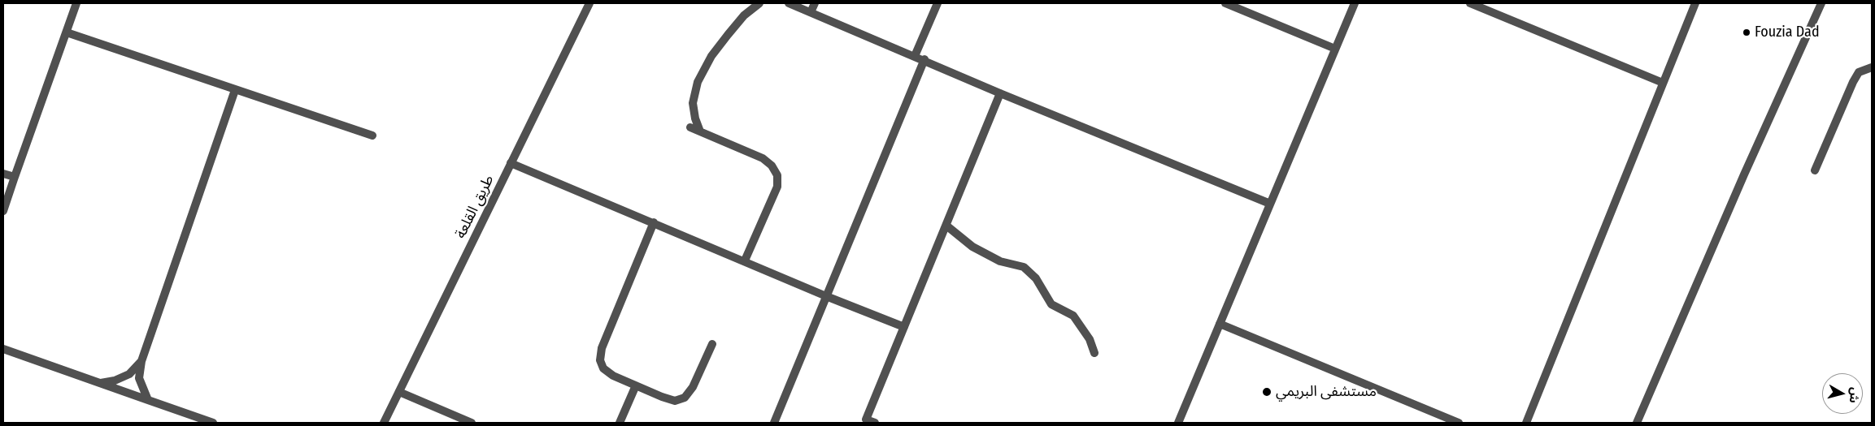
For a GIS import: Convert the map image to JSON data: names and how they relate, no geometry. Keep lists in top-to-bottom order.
{
  "streets": {
    "street": ["طريق القلعة"]
  },
  "places": ["Fouzia Dad", "مستشفى البريمي"],
  "north": "right"
}
